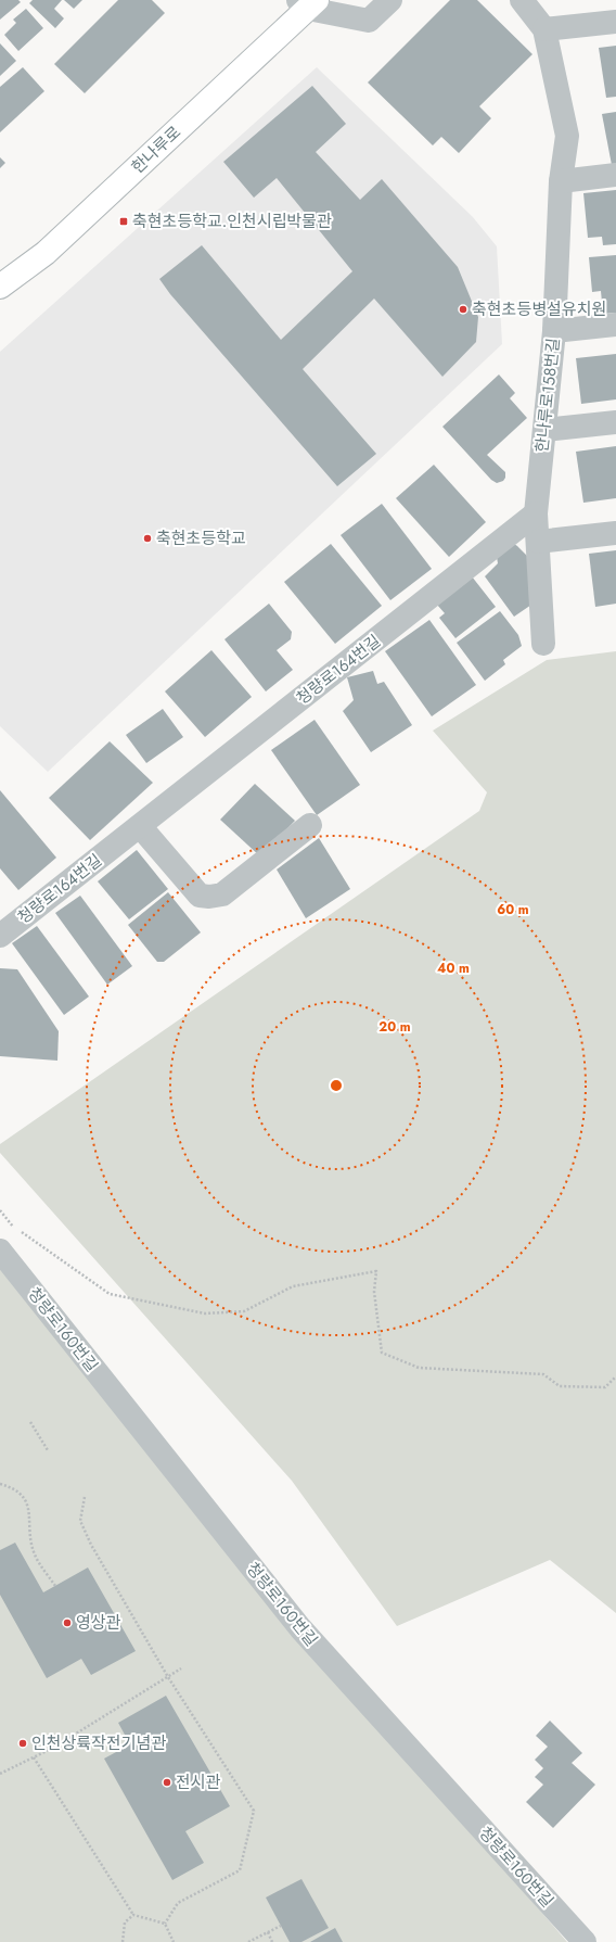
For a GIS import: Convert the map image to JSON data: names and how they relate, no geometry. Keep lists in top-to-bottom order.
{
  "streets": {
    "main road": ["한나루로"],
    "street": ["한나루로158번길", "청량로164번길", "청량로160번길"]
  },
  "crossings": [
    ["한나루로158번길", "청량로164번길"]
  ],
  "places": {
    "transit": ["축현초등학교.인천시립박물관"],
    "other": [
      "축현초등병설유치원",
      "축현초등학교",
      "영상관",
      "인천상륙작전기념관",
      "전시관"
    ]
  },
  "rings": ["60 m", "40 m", "20 m"]
}
